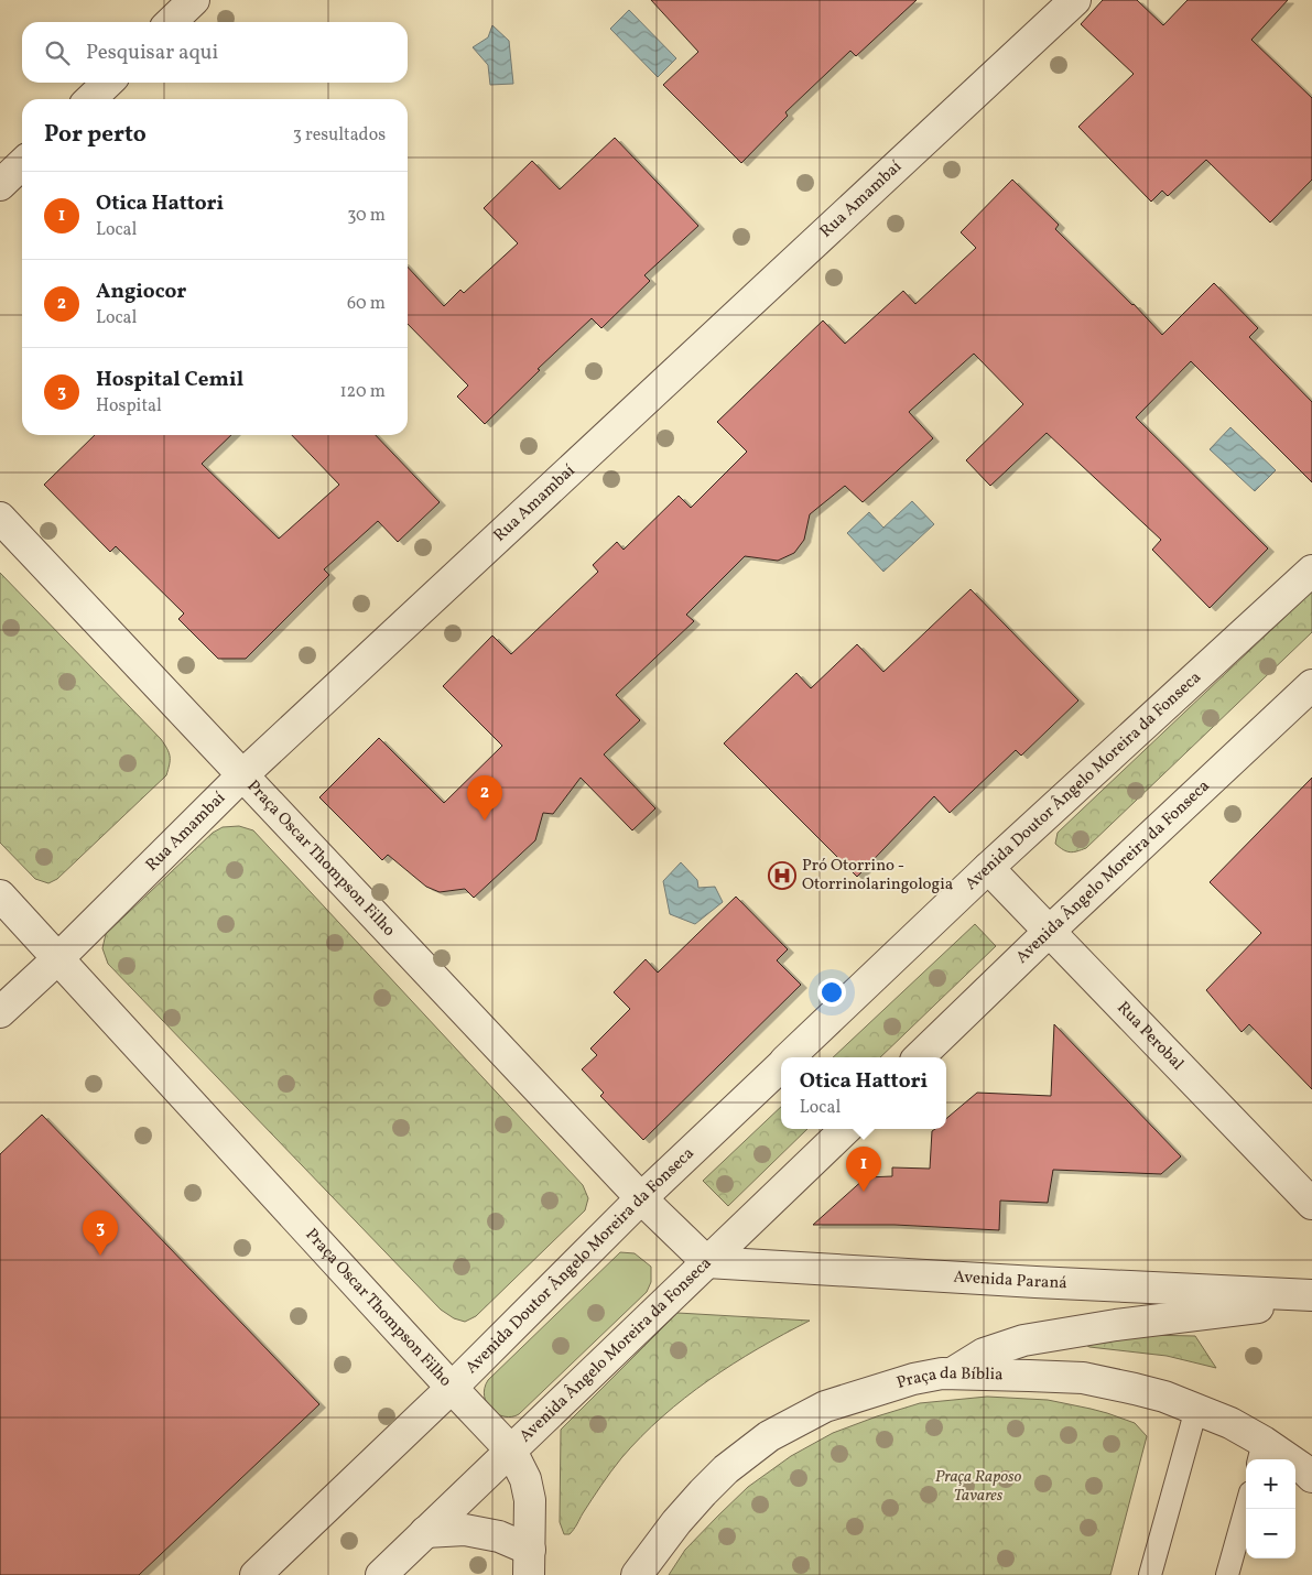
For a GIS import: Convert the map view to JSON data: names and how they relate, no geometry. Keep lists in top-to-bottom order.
{
  "streets": {
    "street": [
      "Rua Amambaí",
      "Avenida Doutor Ângelo Moreira da Fonseca",
      "Praça Oscar Thompson Filho",
      "Avenida Ângelo Moreira da Fonseca",
      "Rua Perobal",
      "Avenida Paraná",
      "Praça da Bíblia"
    ]
  },
  "crossings": [
    ["Rua Amambaí", "Praça Oscar Thompson Filho"],
    ["Avenida Doutor Ângelo Moreira da Fonseca", "Praça Oscar Thompson Filho"],
    ["Avenida Doutor Ângelo Moreira da Fonseca", "Rua Perobal"],
    ["Praça Oscar Thompson Filho", "Avenida Ângelo Moreira da Fonseca"],
    ["Praça Oscar Thompson Filho", "Avenida Paraná"],
    ["Avenida Ângelo Moreira da Fonseca", "Rua Perobal"],
    ["Avenida Ângelo Moreira da Fonseca", "Avenida Paraná"]
  ],
  "parks": ["Praça Raposo Tavares"],
  "places": {
    "hospital": ["Pró Otorrino - Otorrinolaringologia"]
  },
  "page": {
    "search": "Pesquisar aqui",
    "heading": ["Por perto", "3 resultados"],
    "list": [
      {
        "mark": "1",
        "name": "Otica Hattori",
        "note": "Local",
        "value": "30 m"
      },
      {
        "mark": "2",
        "name": "Angiocor",
        "note": "Local",
        "value": "60 m"
      },
      {
        "mark": "3",
        "name": "Hospital Cemil",
        "note": "Hospital",
        "value": "120 m"
      }
    ],
    "pins": ["2", "1", "3"],
    "popup": ["Otica Hattori", "Local"],
    "map_buttons": ["+", "−"]
  }
}
